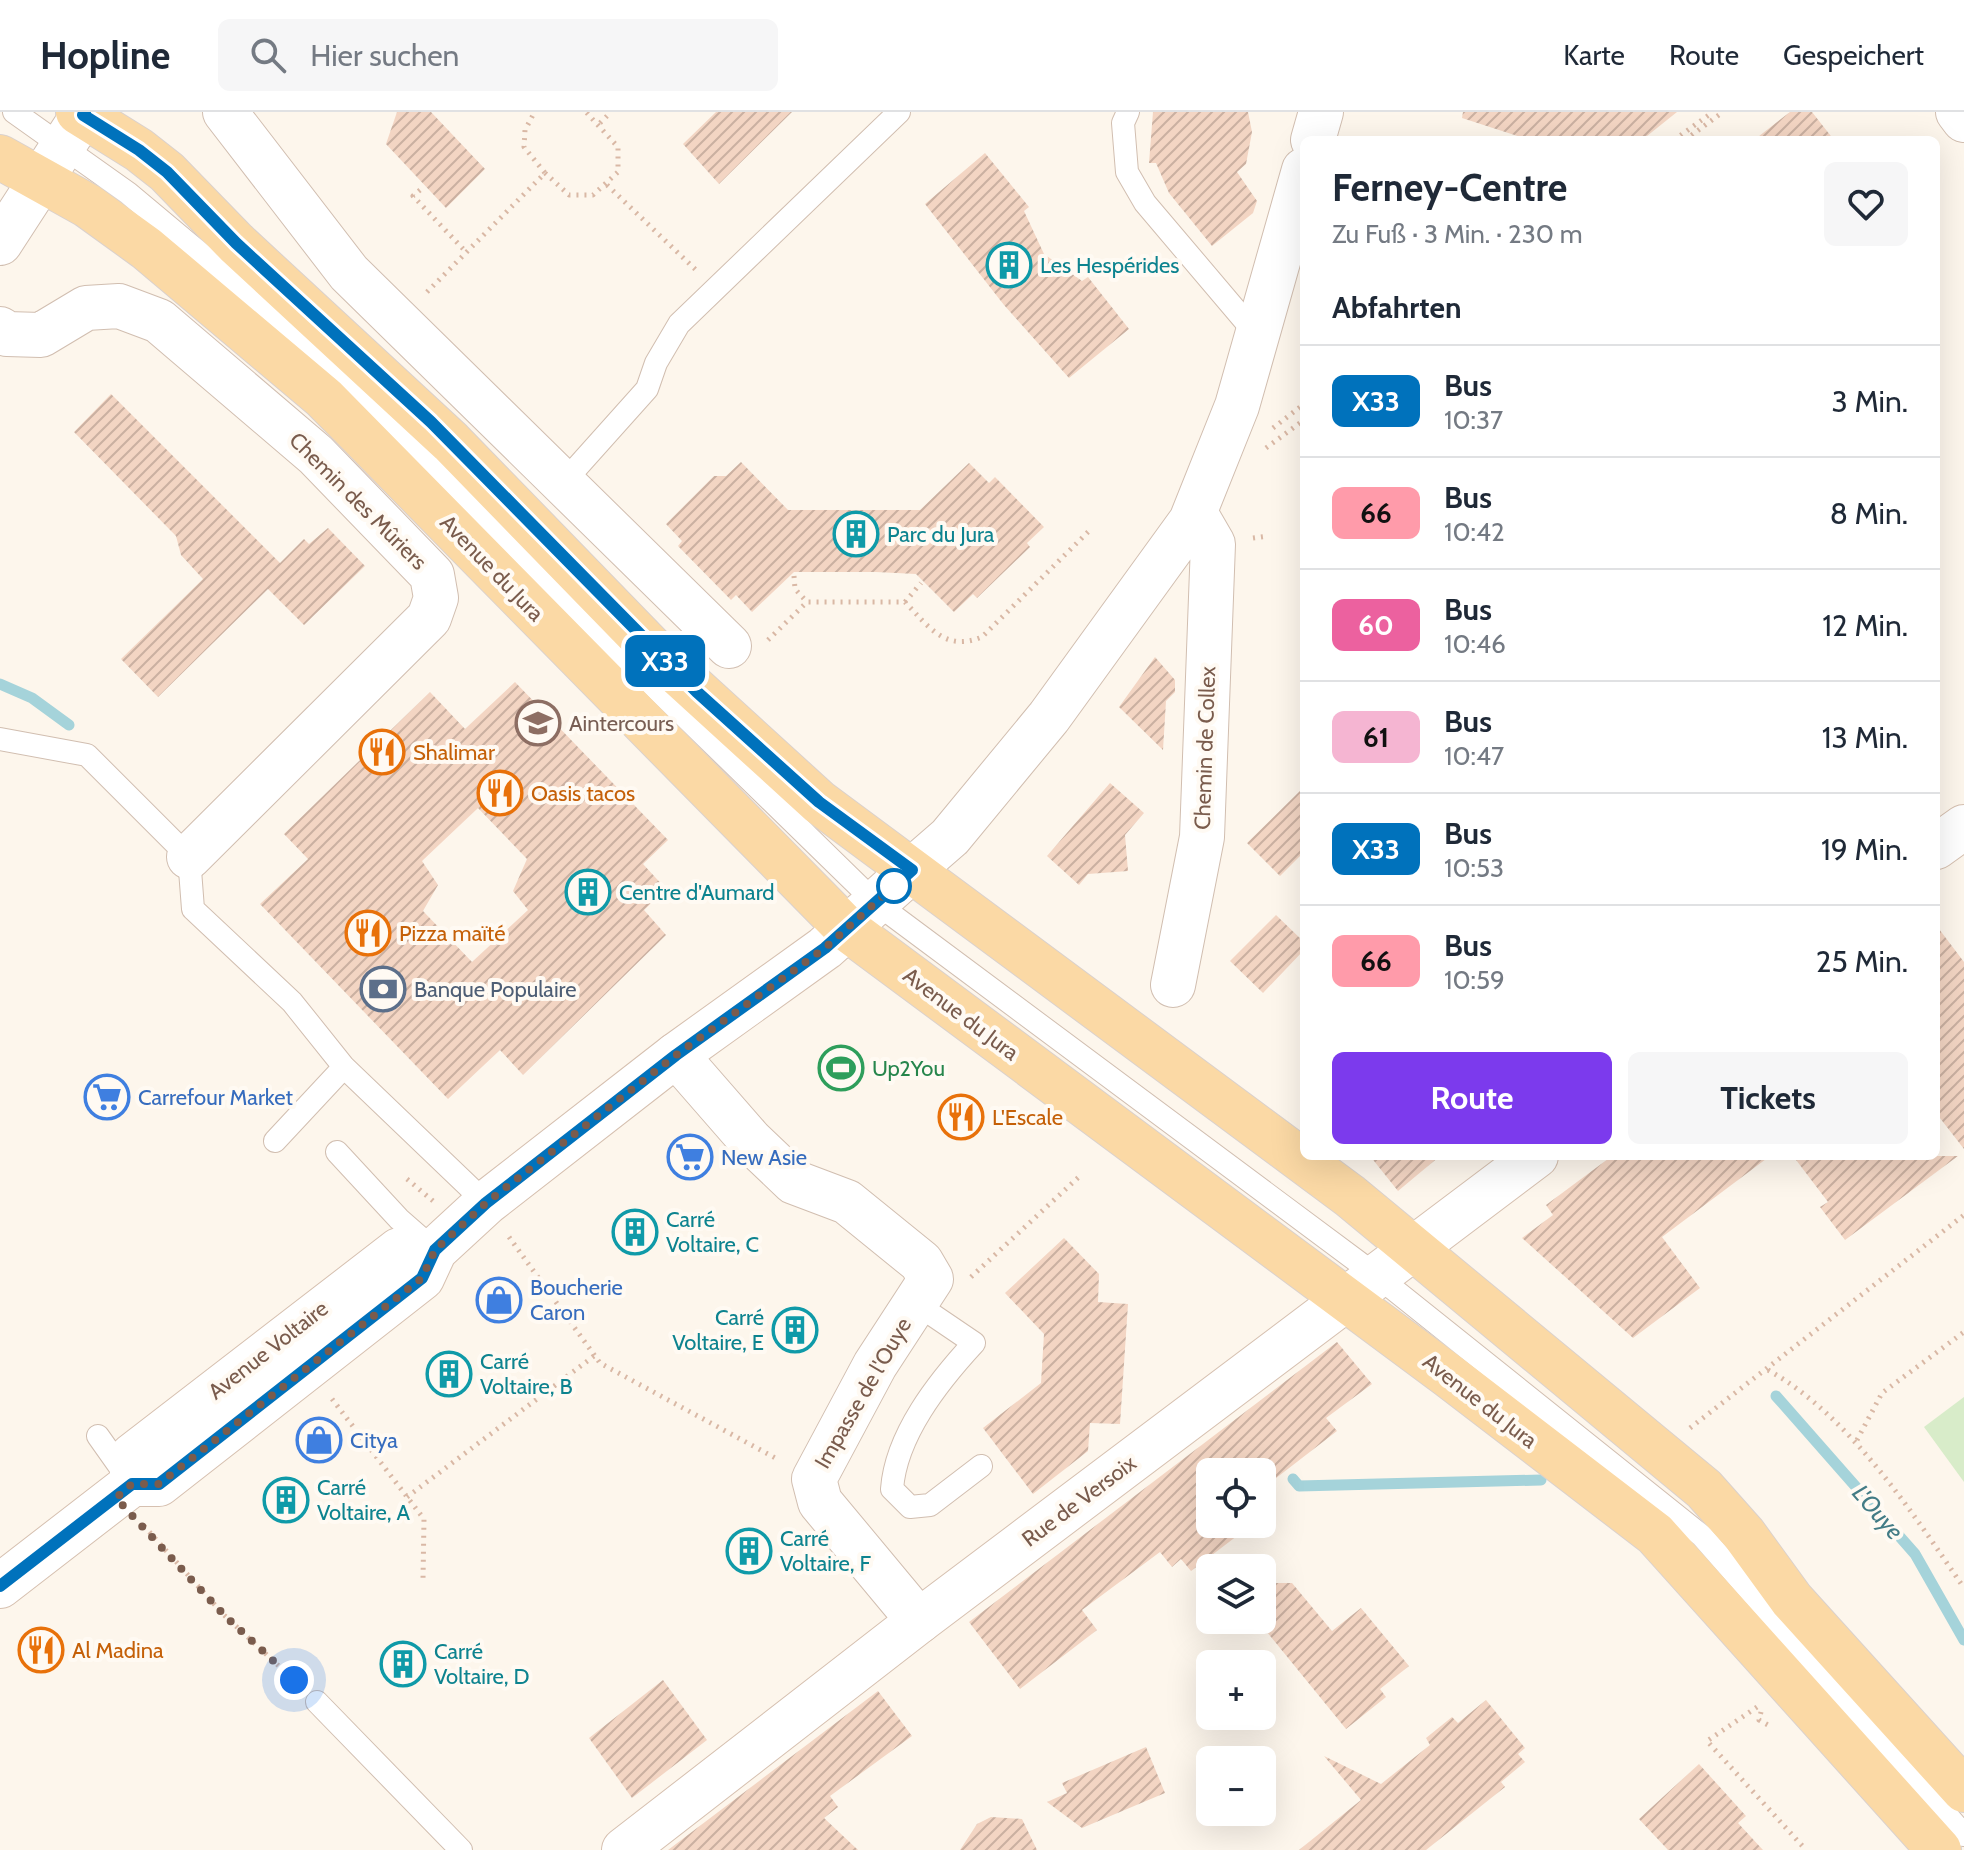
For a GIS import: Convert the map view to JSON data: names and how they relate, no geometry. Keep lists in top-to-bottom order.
{
  "streets": {
    "main road": ["Avenue du Jura"],
    "street": [
      "Chemin des Mûriers",
      "Chemin de Collex",
      "Avenue Voltaire",
      "Impasse de l'Ouye",
      "Rue de Versoix"
    ]
  },
  "crossings": [
    ["Avenue du Jura", "Avenue Voltaire"],
    ["Avenue du Jura", "Rue de Versoix"],
    ["Impasse de l'Ouye", "Rue de Versoix"]
  ],
  "water": ["L'Ouye"],
  "places": {
    "building": [
      "Les Hespérides",
      "Parc du Jura",
      "Centre d'Aumard",
      "Carré Voltaire, C",
      "Carré Voltaire, E",
      "Carré Voltaire, B",
      "Carré Voltaire, A",
      "Carré Voltaire, F",
      "Carré Voltaire, D"
    ],
    "school or university": ["Aintercours"],
    "restaurant": [
      "Shalimar",
      "Oasis tacos",
      "Pizza maïté",
      "L'Escale",
      "Al Madina"
    ],
    "bank": ["Banque Populaire"],
    "sports": ["Up2You"],
    "supermarket": ["Carrefour Market", "New Asie"],
    "shop": ["Boucherie Caron", "Citya"]
  },
  "lines": ["bus line X33"],
  "page": {
    "header": "Hopline",
    "search": "Hier suchen",
    "nav": ["Karte", "Route", "Gespeichert"],
    "on_map": "X33",
    "heading": [
      ["Ferney-Centre", "Zu Fuß · 3 Min. · 230 m"],
      "Abfahrten"
    ],
    "list": [
      {
        "mark": "X33",
        "name": "Bus",
        "note": "10:37",
        "value": "3 Min."
      },
      {
        "mark": "66",
        "name": "Bus",
        "note": "10:42",
        "value": "8 Min."
      },
      {
        "mark": "60",
        "name": "Bus",
        "note": "10:46",
        "value": "12 Min."
      },
      {
        "mark": "61",
        "name": "Bus",
        "note": "10:47",
        "value": "13 Min."
      },
      {
        "mark": "X33",
        "name": "Bus",
        "note": "10:53",
        "value": "19 Min."
      },
      {
        "mark": "66",
        "name": "Bus",
        "note": "10:59",
        "value": "25 Min."
      }
    ],
    "buttons": ["Route", "Tickets"],
    "map_buttons": ["+", "−"]
  }
}
